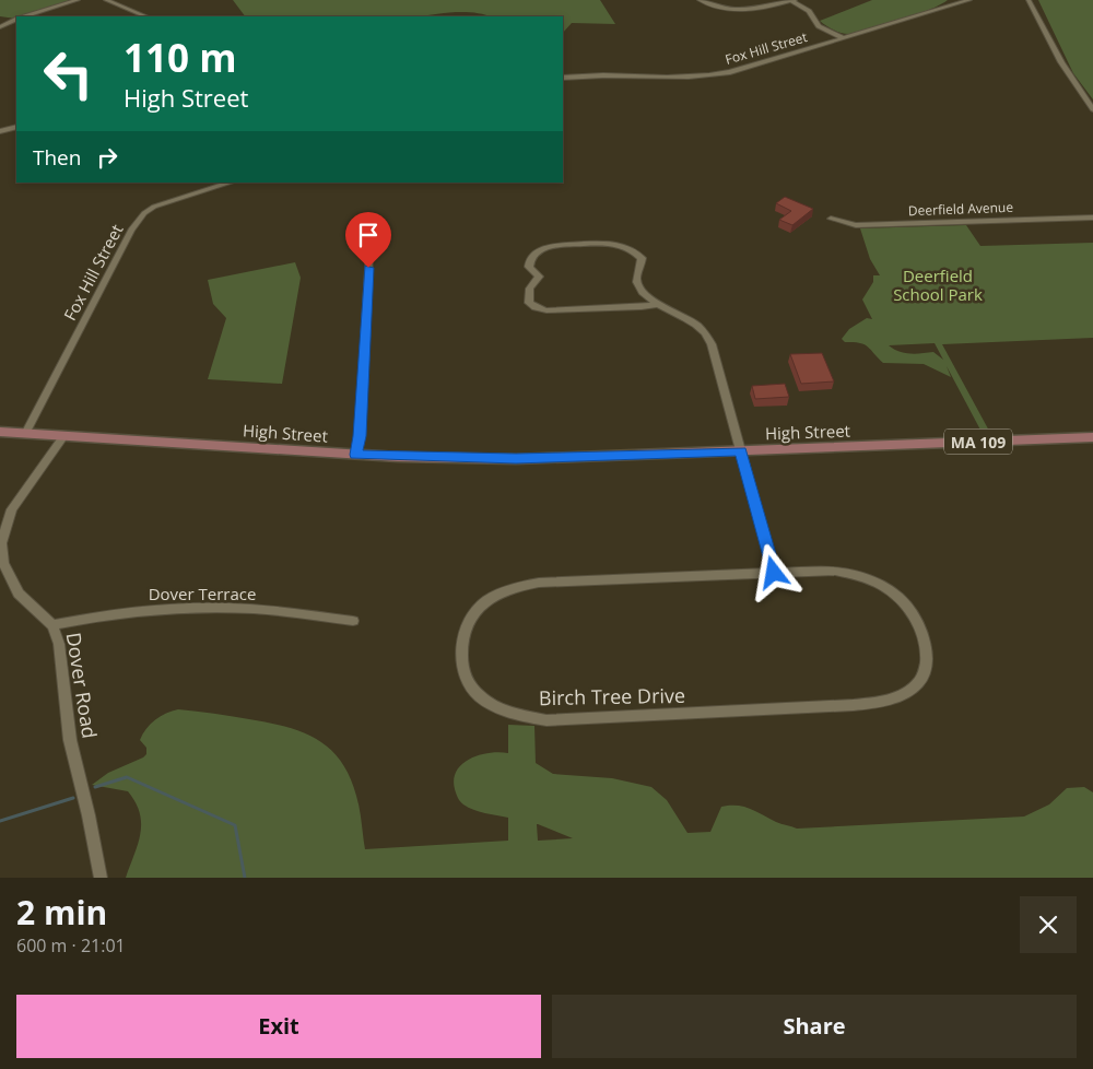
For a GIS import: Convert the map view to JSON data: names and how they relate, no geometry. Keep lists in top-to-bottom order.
{
  "streets": {
    "main road": ["High Street", "MA 109"],
    "street": [
      "Fox Hill Street",
      "Deerfield Avenue",
      "Dover Terrace",
      "Dover Road",
      "Birch Tree Drive"
    ]
  },
  "crossings": [
    ["Fox Hill Street", "High Street"],
    ["High Street", "Dover Road"],
    ["Dover Terrace", "Dover Road"]
  ],
  "parks": ["Deerfield School Park"],
  "page": {
    "turn": ["110 m", "High Street"],
    "then": "Then",
    "heading": ["2 min", "600 m · 21:01"],
    "buttons": ["Exit", "Share"]
  }
}
